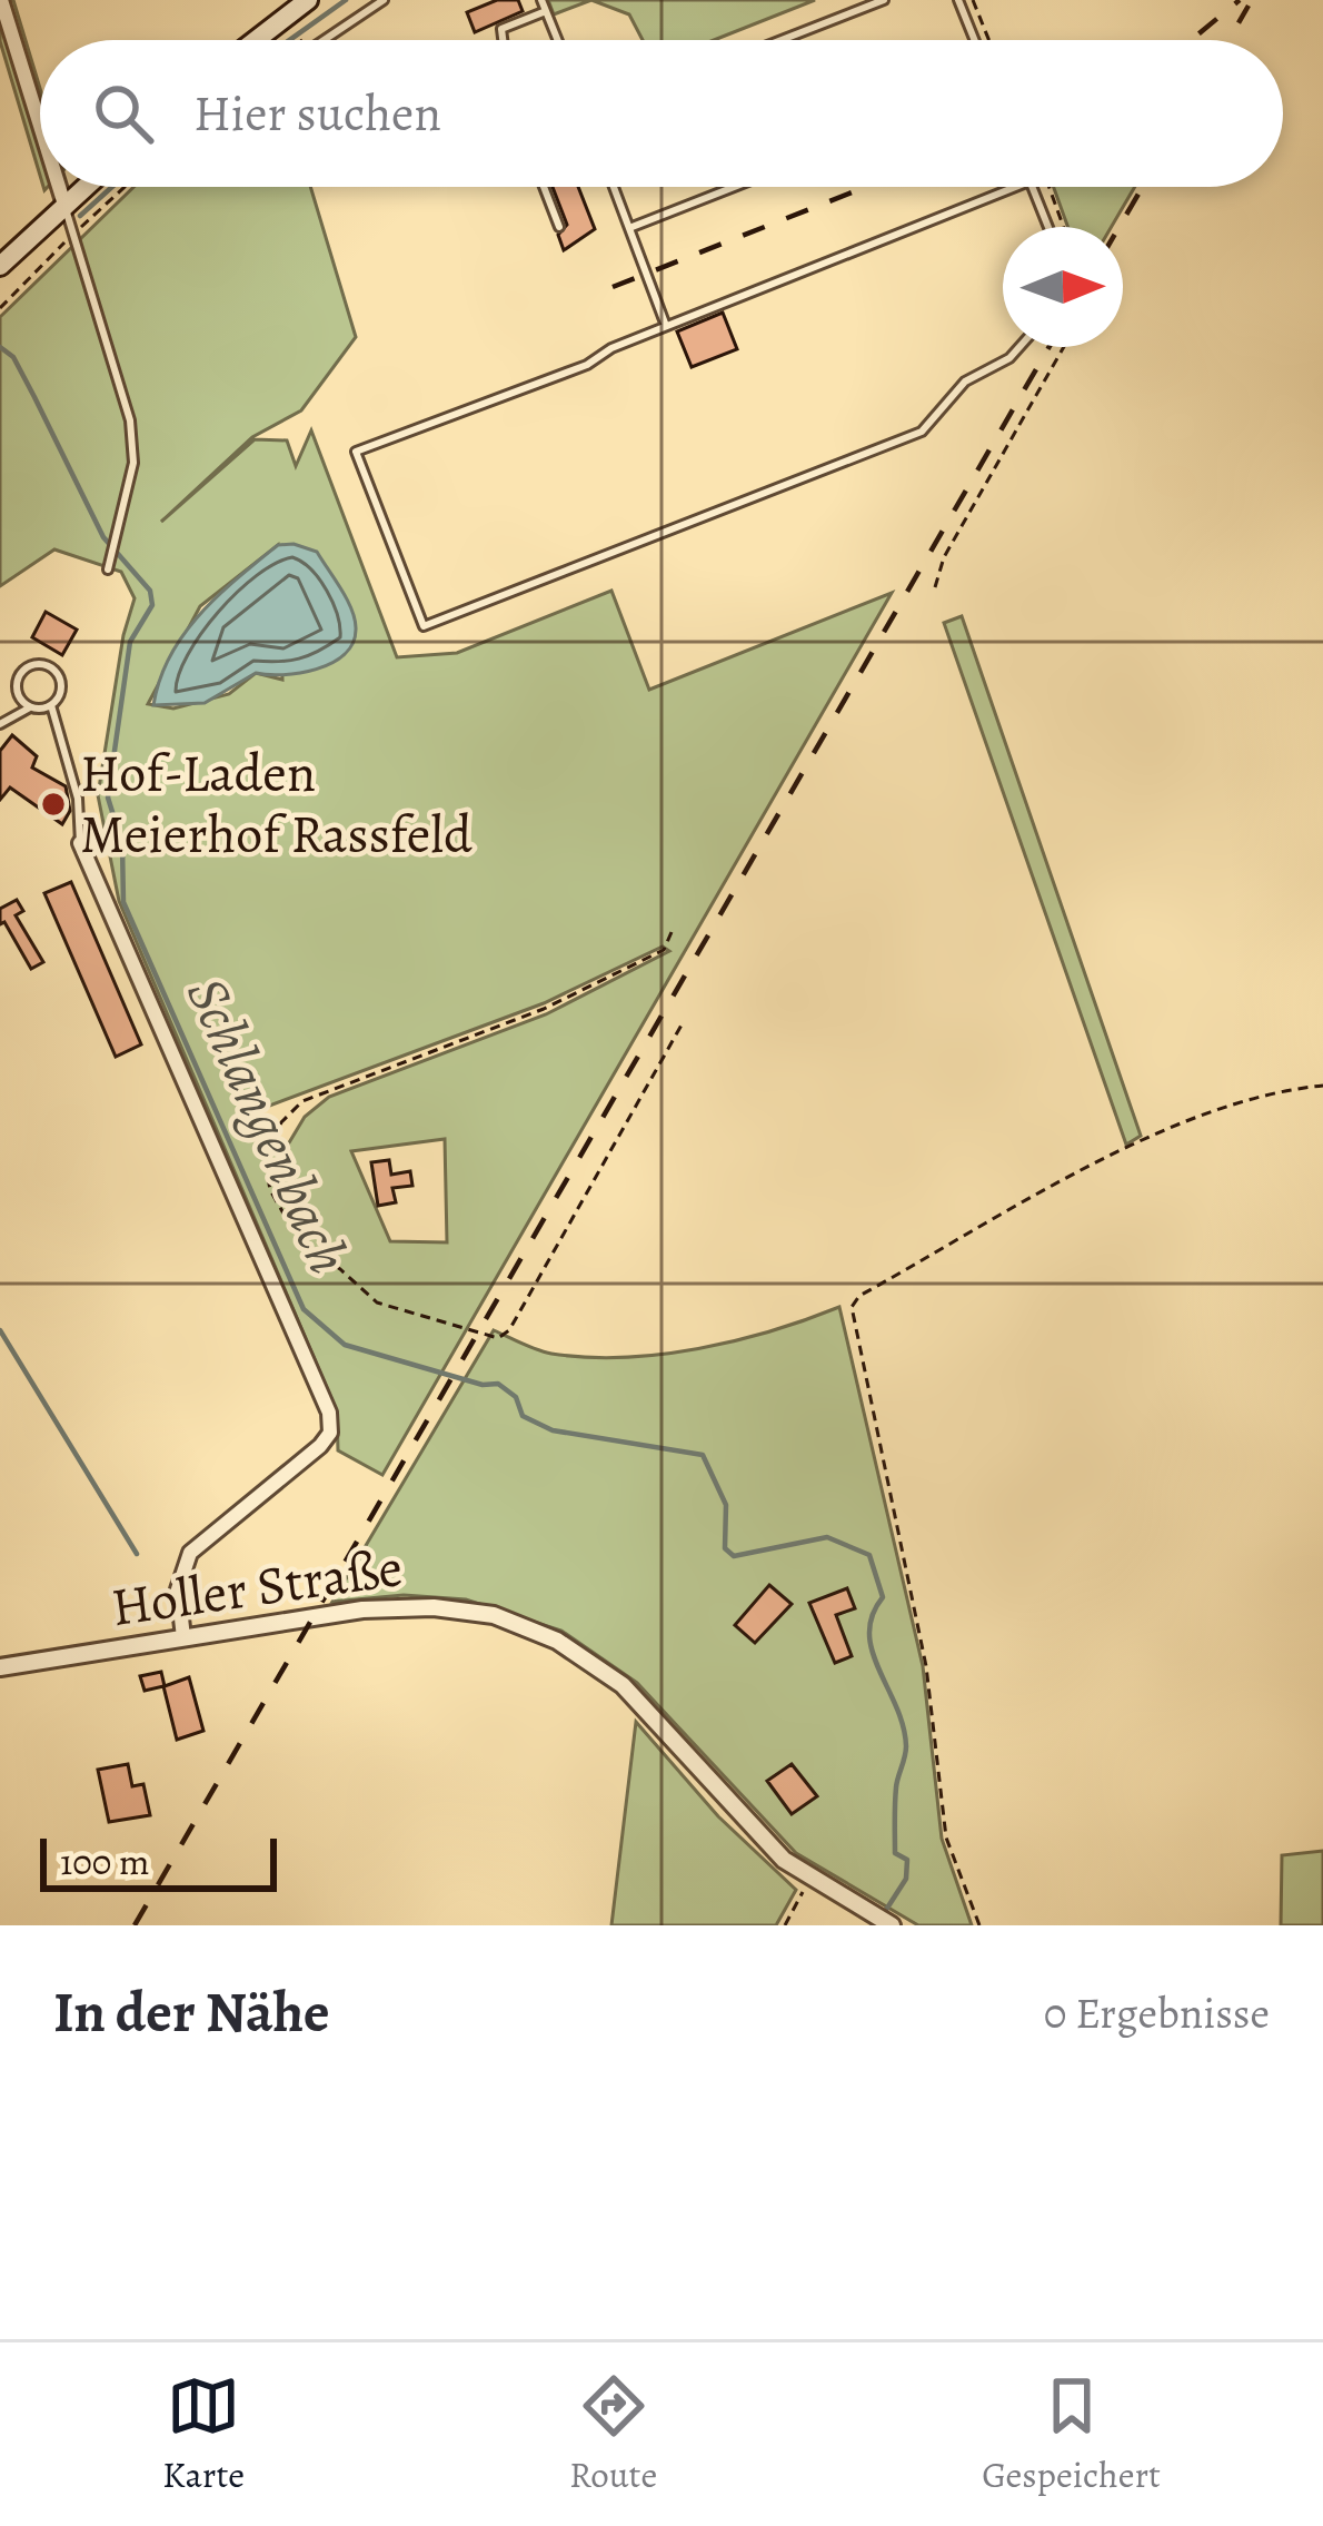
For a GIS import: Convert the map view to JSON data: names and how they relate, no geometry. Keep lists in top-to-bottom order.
{
  "streets": {
    "street": ["Holler Straße"]
  },
  "water": ["Schlangenbach"],
  "places": ["Hof-Laden Meierhof Rassfeld"],
  "scale_bar": "100 m",
  "north": "right",
  "page": {
    "search": "Hier suchen",
    "scale": "100 m",
    "heading": ["In der Nähe", "0 Ergebnisse"],
    "nav": ["Karte", "Route", "Gespeichert"]
  }
}
